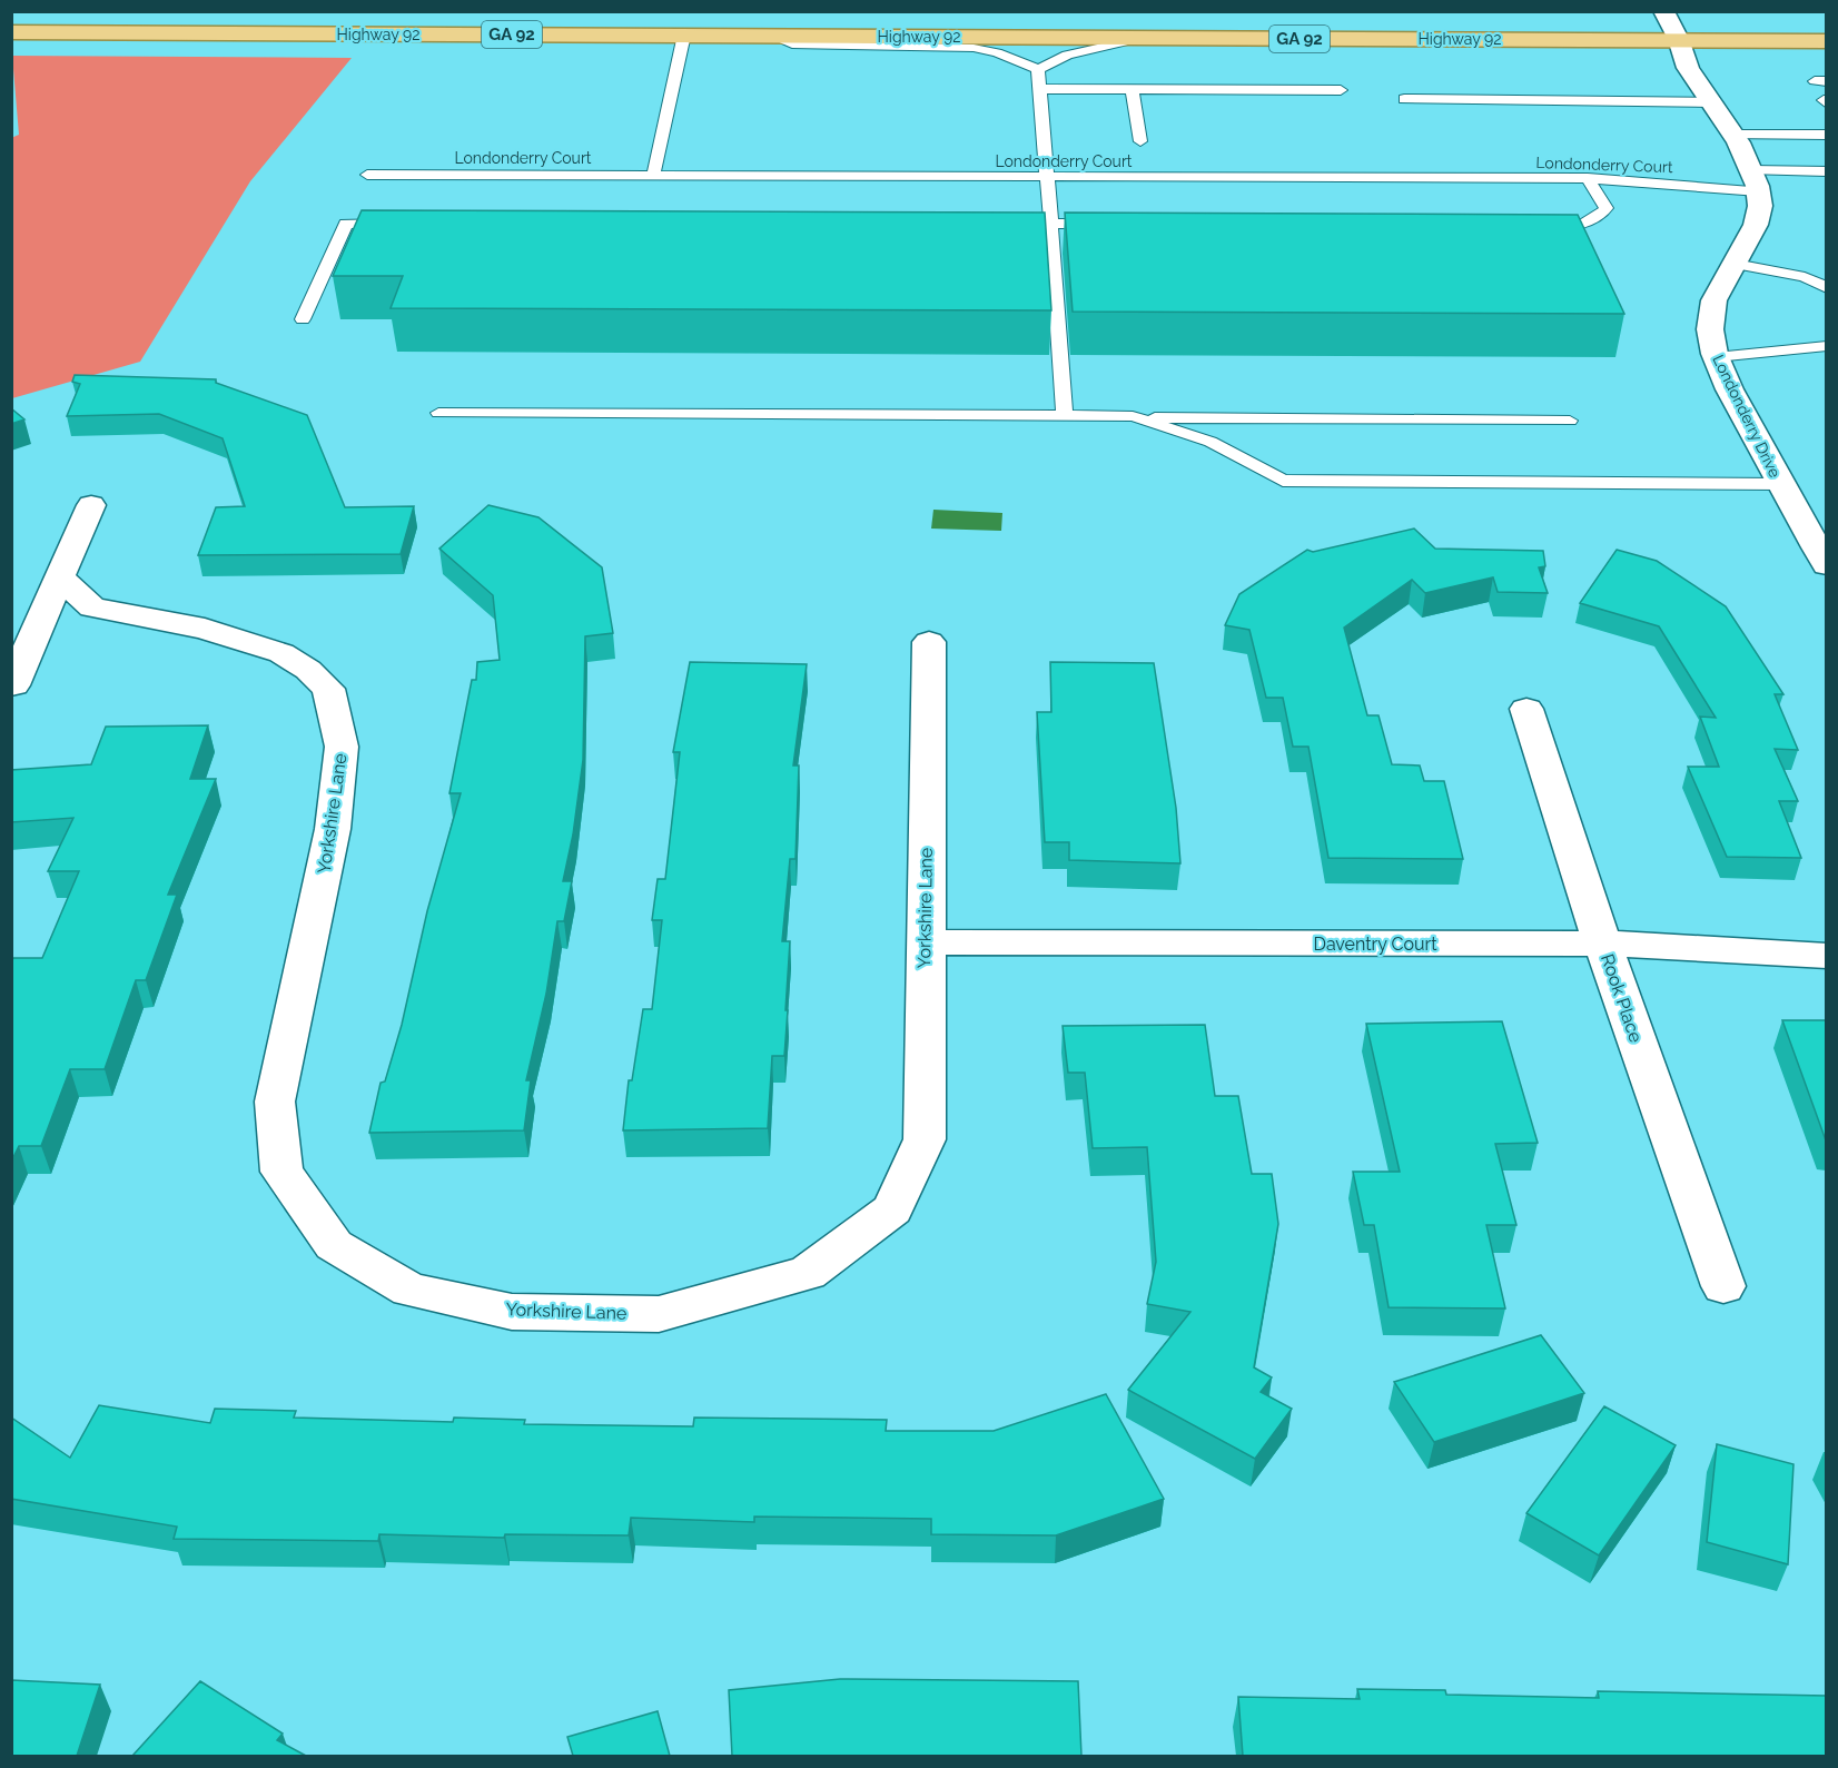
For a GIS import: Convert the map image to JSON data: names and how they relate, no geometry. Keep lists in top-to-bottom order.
{
  "streets": {
    "main road": ["Highway 92", "GA 92"],
    "street": [
      "Londonderry Drive",
      "Yorkshire Lane",
      "Daventry Court",
      "Rook Place"
    ],
    "lane": ["Londonderry Court"]
  },
  "crossings": [
    ["Londonderry Court", "Londonderry Drive"],
    ["Yorkshire Lane", "Daventry Court"],
    ["Daventry Court", "Rook Place"]
  ]
}
